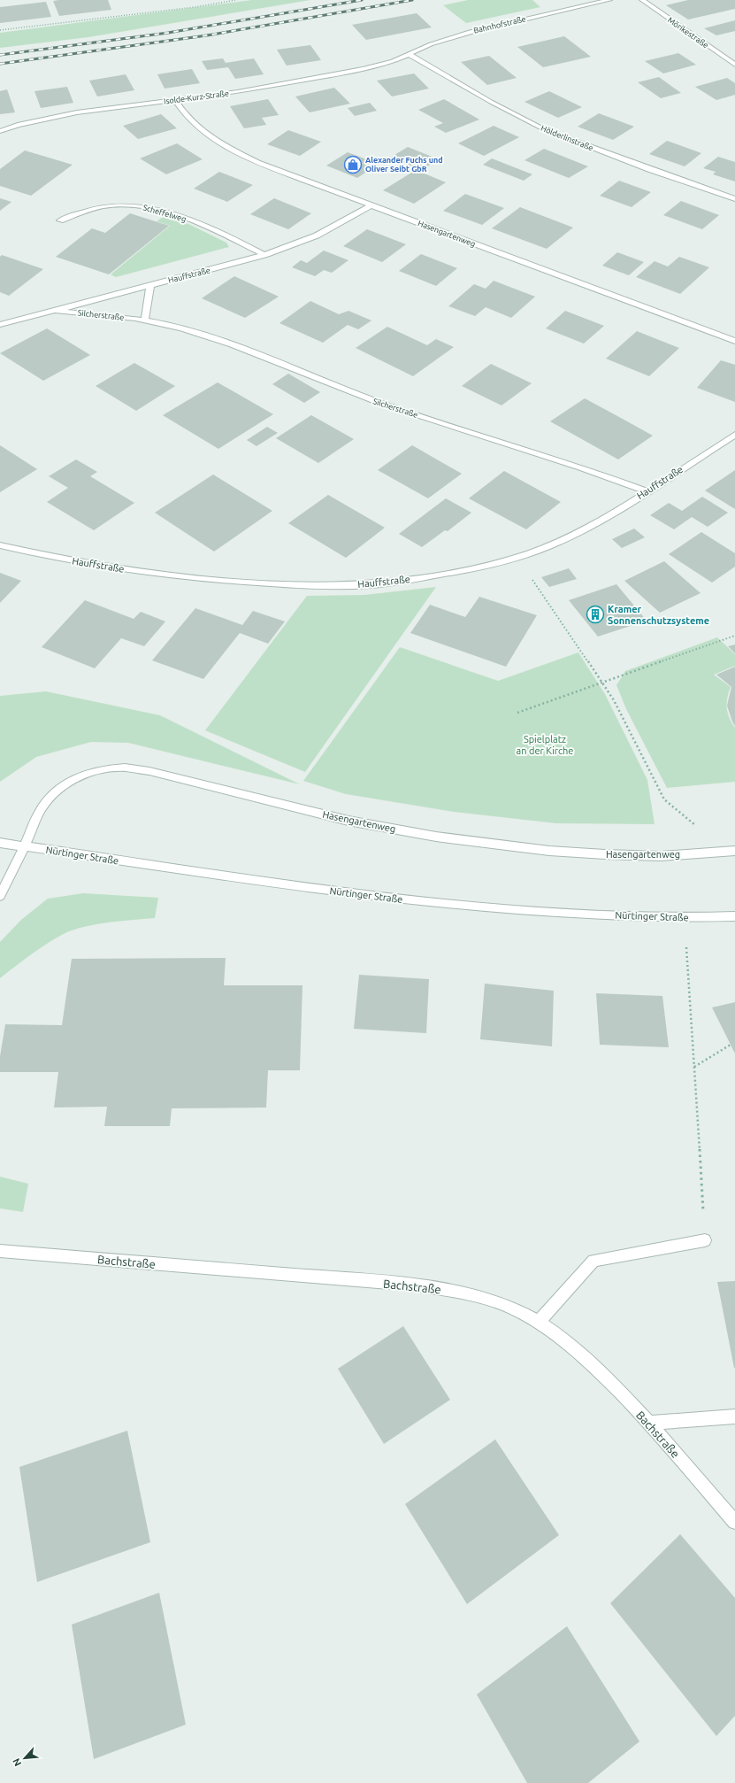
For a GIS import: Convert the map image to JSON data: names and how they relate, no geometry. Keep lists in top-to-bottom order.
{
  "streets": {
    "street": [
      "Bahnhofstraße",
      "Mörikestraße",
      "Isolde-Kurz-Straße",
      "Hölderlinstraße",
      "Scheffelweg",
      "Hasengartenweg",
      "Hauffstraße",
      "Silcherstraße",
      "Nürtinger Straße",
      "Bachstraße"
    ]
  },
  "crossings": [
    ["Bahnhofstraße", "Isolde-Kurz-Straße"],
    ["Bahnhofstraße", "Hölderlinstraße"],
    ["Isolde-Kurz-Straße", "Hasengartenweg"],
    ["Scheffelweg", "Hauffstraße"],
    ["Hasengartenweg", "Hauffstraße"],
    ["Hasengartenweg", "Nürtinger Straße"],
    ["Hauffstraße", "Silcherstraße"]
  ],
  "parks": ["Spielplatz an der Kirche"],
  "places": {
    "shop": ["Alexander Fuchs und Oliver Seibt GbR"],
    "building": ["Kramer Sonnenschutzsysteme"]
  },
  "north": "bottom left"
}
